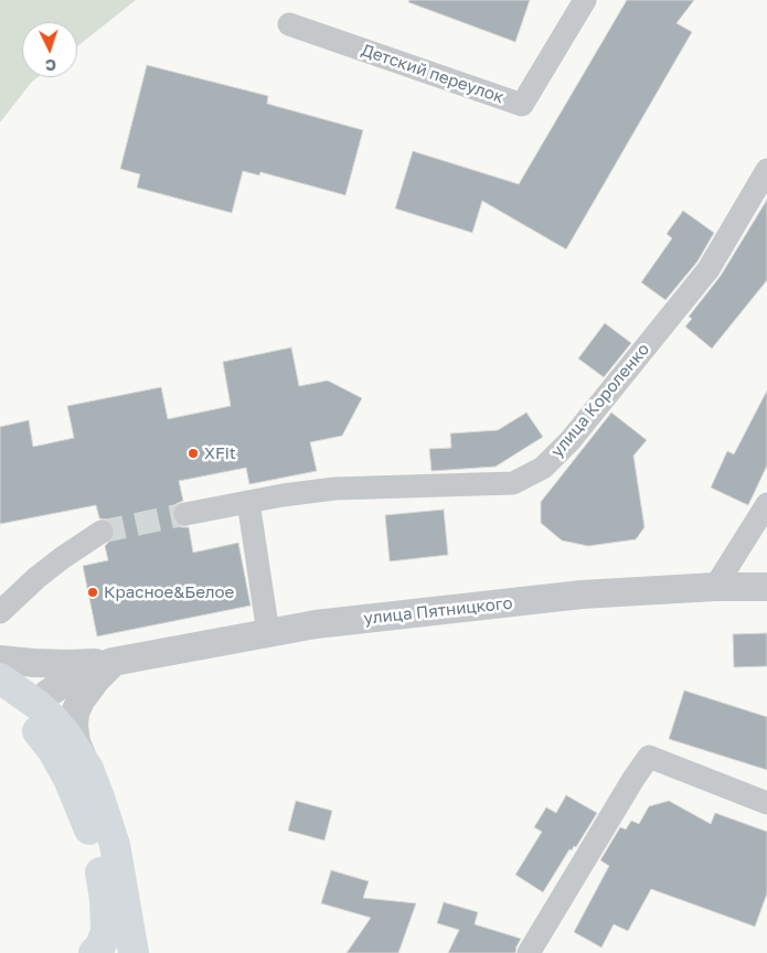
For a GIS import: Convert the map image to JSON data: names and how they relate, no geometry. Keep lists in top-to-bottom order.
{
  "streets": {
    "street": ["Детский переулок", "улица Короленко", "улица Пятницкого"]
  },
  "places": ["XFit", "Красное&Белое"],
  "north": "bottom"
}
